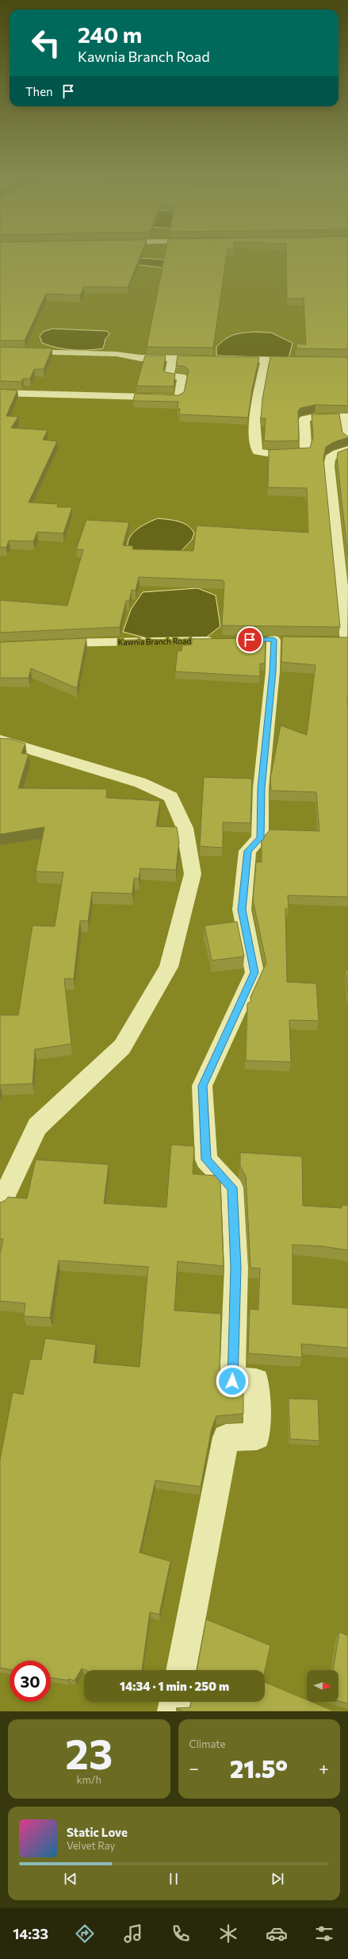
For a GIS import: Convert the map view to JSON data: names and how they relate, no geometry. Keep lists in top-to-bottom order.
{
  "streets": {
    "street": ["Kawnia Branch Road"]
  },
  "north": "right",
  "page": {
    "turn": ["240 m", "Kawnia Branch Road"],
    "then": "Then",
    "limit": "30",
    "trip": "14:34 · 1 min · 250 m",
    "tile": [
      ["23", "km/h"],
      "Climate"
    ],
    "heat": ["−", "21.5°", "+"],
    "song": ["Static Love", "Velvet Ray"],
    "tabs": "14:33"
  }
}
